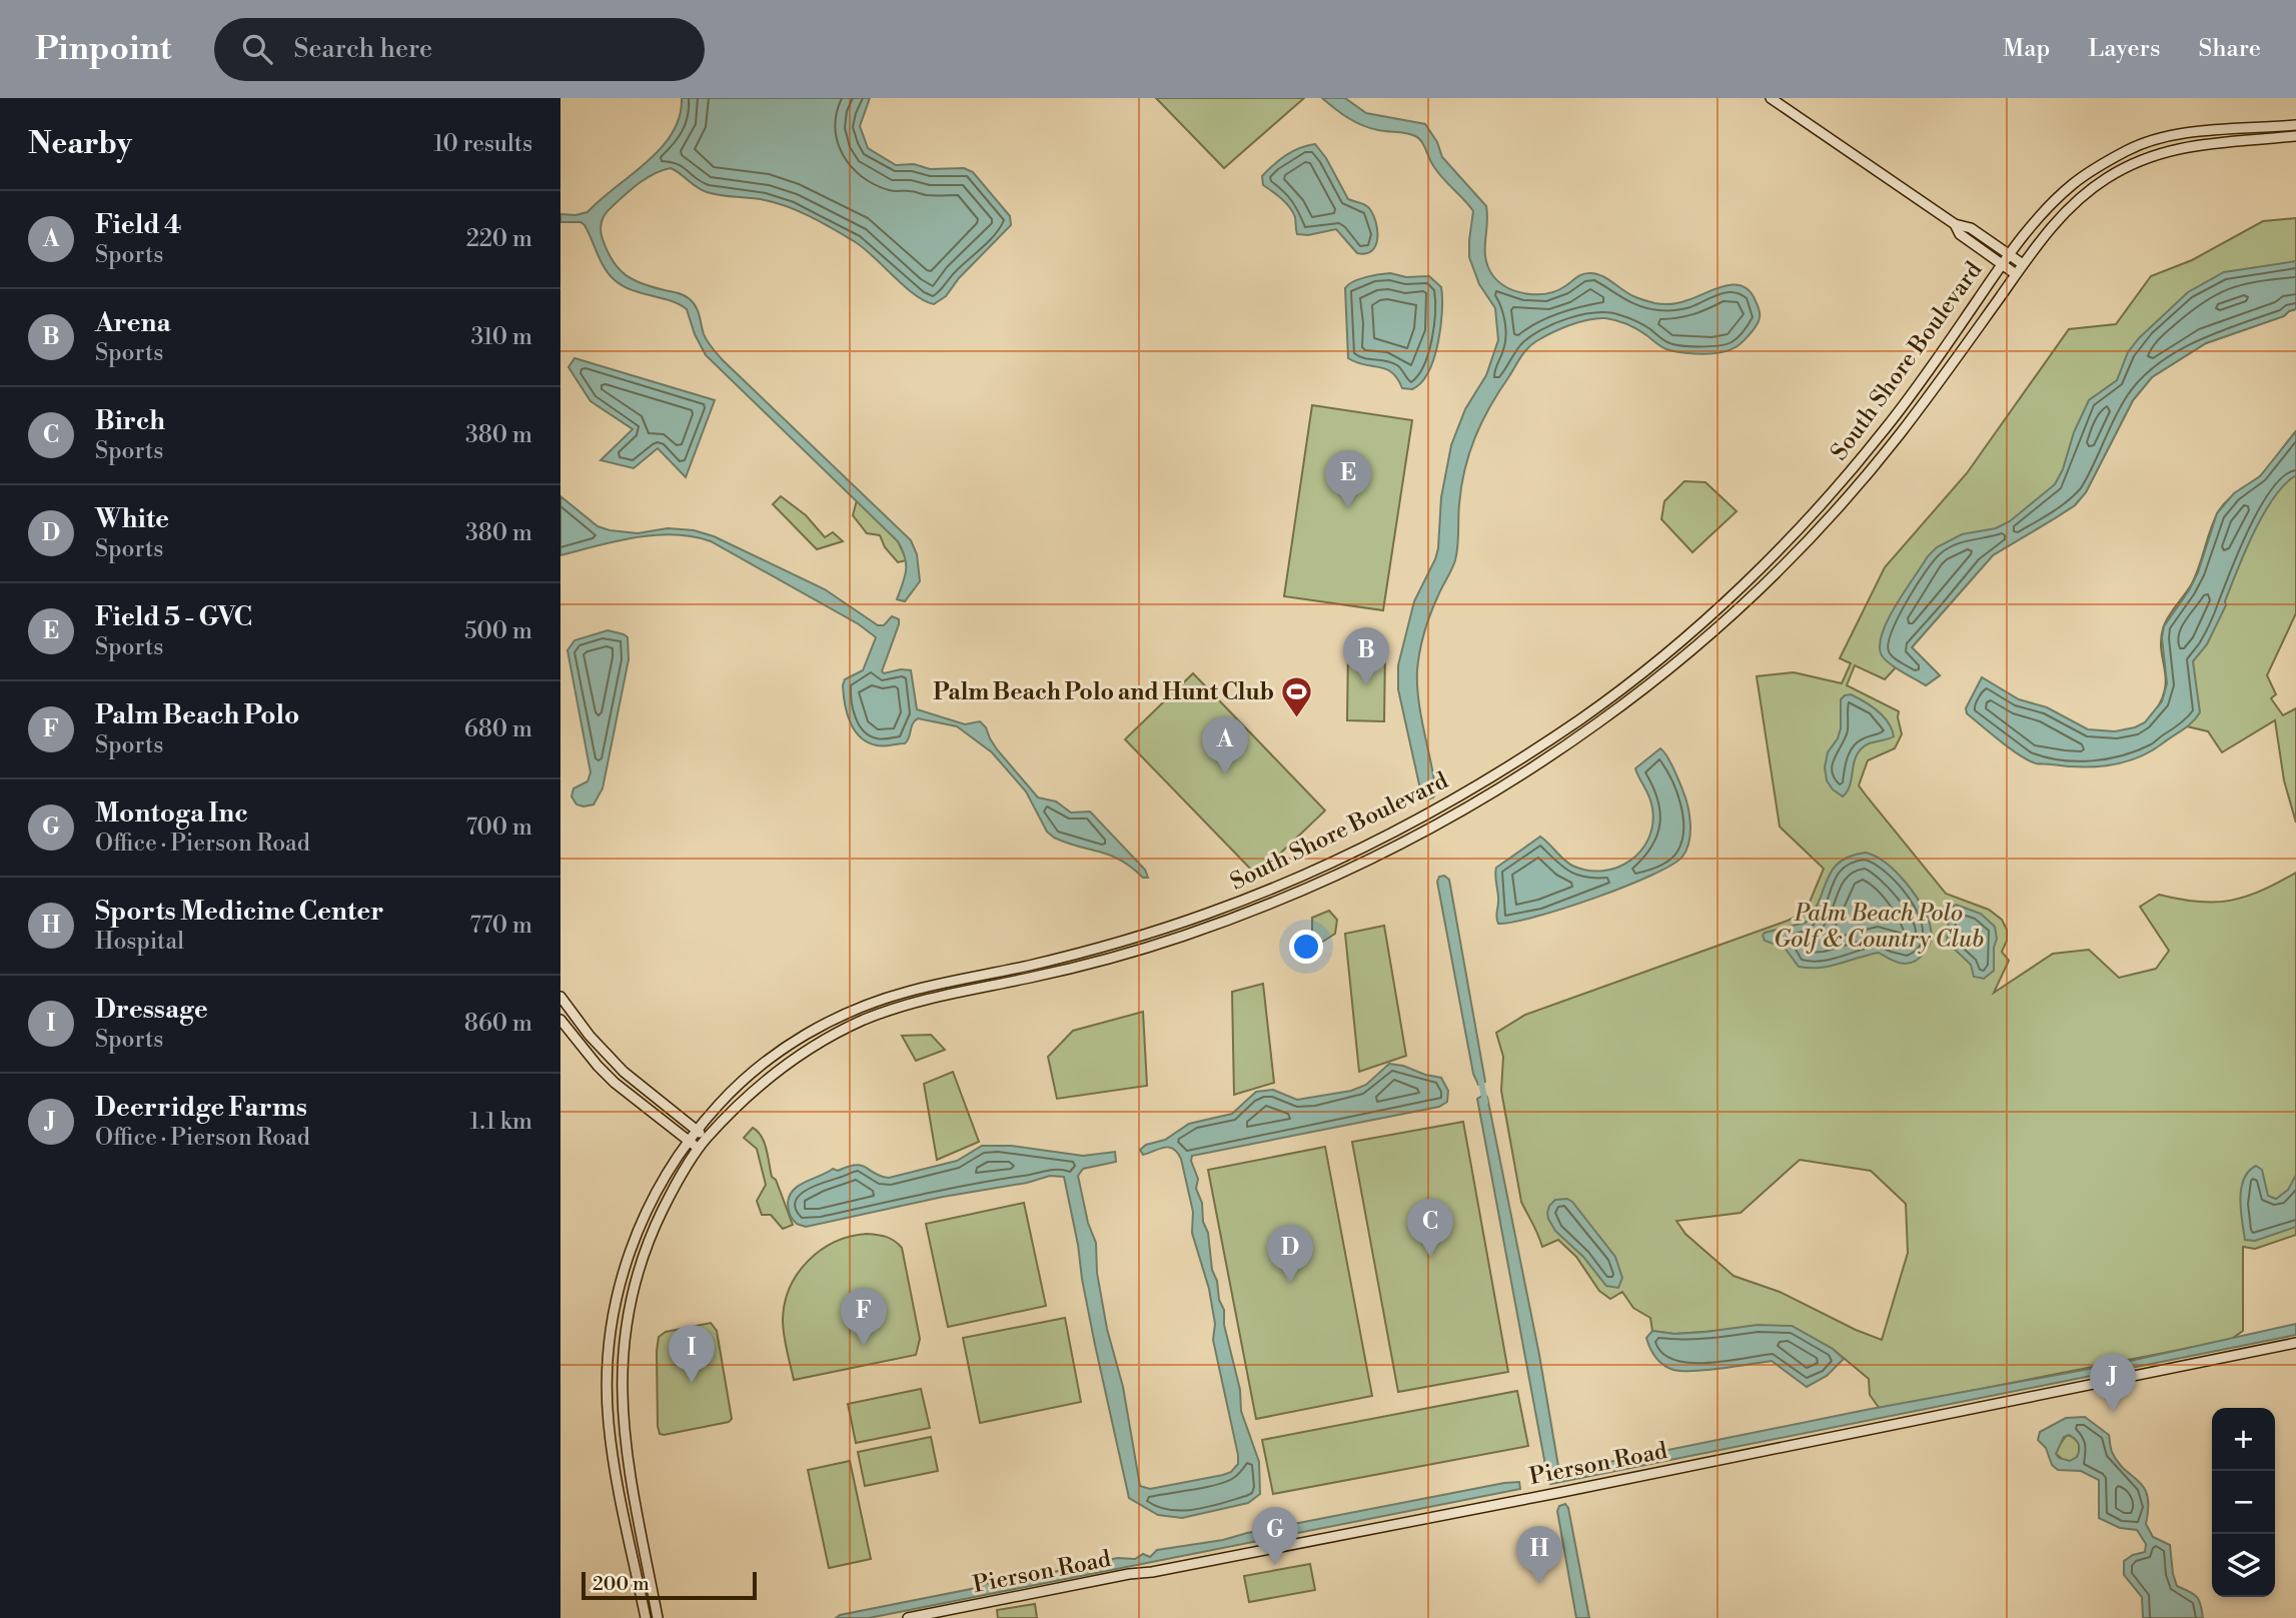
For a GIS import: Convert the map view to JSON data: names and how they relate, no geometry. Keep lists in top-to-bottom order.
{
  "streets": {
    "street": ["South Shore Boulevard", "Pierson Road"]
  },
  "parks": ["Palm Beach Polo Golf & Country Club"],
  "places": {
    "sports": ["Palm Beach Polo and Hunt Club"]
  },
  "scale_bar": "200 m",
  "page": {
    "header": "Pinpoint",
    "search": "Search here",
    "nav": ["Map", "Layers", "Share"],
    "heading": ["Nearby", "10 results"],
    "list": [
      {
        "mark": "A",
        "name": "Field 4",
        "note": "Sports",
        "value": "220 m"
      },
      {
        "mark": "B",
        "name": "Arena",
        "note": "Sports",
        "value": "310 m"
      },
      {
        "mark": "C",
        "name": "Birch",
        "note": "Sports",
        "value": "380 m"
      },
      {
        "mark": "D",
        "name": "White",
        "note": "Sports",
        "value": "380 m"
      },
      {
        "mark": "E",
        "name": "Field 5 - GVC",
        "note": "Sports",
        "value": "500 m"
      },
      {
        "mark": "F",
        "name": "Palm Beach Polo",
        "note": "Sports",
        "value": "680 m"
      },
      {
        "mark": "G",
        "name": "Montoga Inc",
        "note": "Office · Pierson Road",
        "value": "700 m"
      },
      {
        "mark": "H",
        "name": "Sports Medicine Center",
        "note": "Hospital",
        "value": "770 m"
      },
      {
        "mark": "I",
        "name": "Dressage",
        "note": "Sports",
        "value": "860 m"
      },
      {
        "mark": "J",
        "name": "Deerridge Farms",
        "note": "Office · Pierson Road",
        "value": "1.1 km"
      }
    ],
    "pins": [
      "E",
      "B",
      "A",
      "C",
      "D",
      "F",
      "I",
      "J",
      "G",
      "H"
    ],
    "map_buttons": ["+", "−"],
    "scale": "200 m"
  }
}
